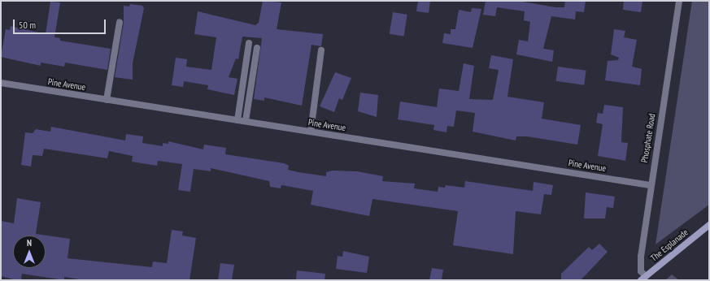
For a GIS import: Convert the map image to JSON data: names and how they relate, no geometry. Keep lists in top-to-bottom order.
{
  "streets": {
    "street": ["Pine Avenue", "Phosphate Road", "The Esplanade"]
  },
  "crossings": [
    ["Pine Avenue", "Phosphate Road"],
    ["Phosphate Road", "The Esplanade"]
  ],
  "scale_bar": "50 m",
  "north": "top"
}
